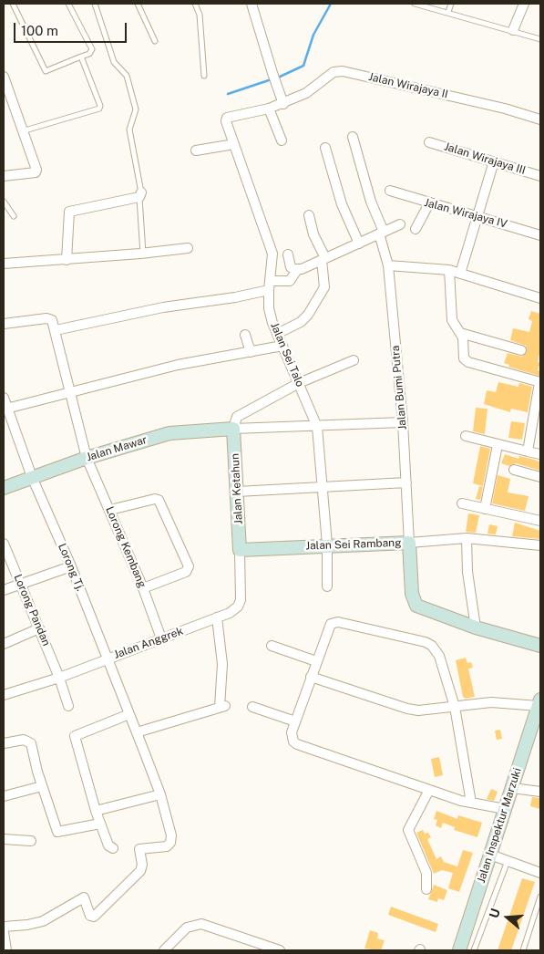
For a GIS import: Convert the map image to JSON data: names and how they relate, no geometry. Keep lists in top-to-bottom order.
{
  "streets": {
    "street": [
      "Jalan Wirajaya II",
      "Jalan Wirajaya III",
      "Jalan Wirajaya IV",
      "Jalan Sei Talo",
      "Jalan Bumi Putra",
      "Jalan Mawar",
      "Jalan Ketahun",
      "Jalan Sei Rambang",
      "Lorong Kembang",
      "Lorong Tj.",
      "Lorong Pandan",
      "Jalan Anggrek",
      "Jalan Inspektur Marzuki"
    ]
  },
  "crossings": [
    ["Jalan Wirajaya II", "Jalan Sei Talo"],
    ["Jalan Sei Talo", "Jalan Sei Rambang"],
    ["Jalan Bumi Putra", "Jalan Sei Rambang"],
    ["Jalan Mawar", "Jalan Ketahun"],
    ["Jalan Mawar", "Lorong Kembang"],
    ["Jalan Mawar", "Lorong Tj."],
    ["Jalan Ketahun", "Jalan Sei Rambang"],
    ["Jalan Ketahun", "Jalan Anggrek"],
    ["Jalan Sei Rambang", "Jalan Anggrek"],
    ["Lorong Kembang", "Jalan Anggrek"],
    ["Lorong Tj.", "Jalan Anggrek"],
    ["Lorong Pandan", "Jalan Anggrek"]
  ],
  "scale_bar": "100 m",
  "north": "left"
}
